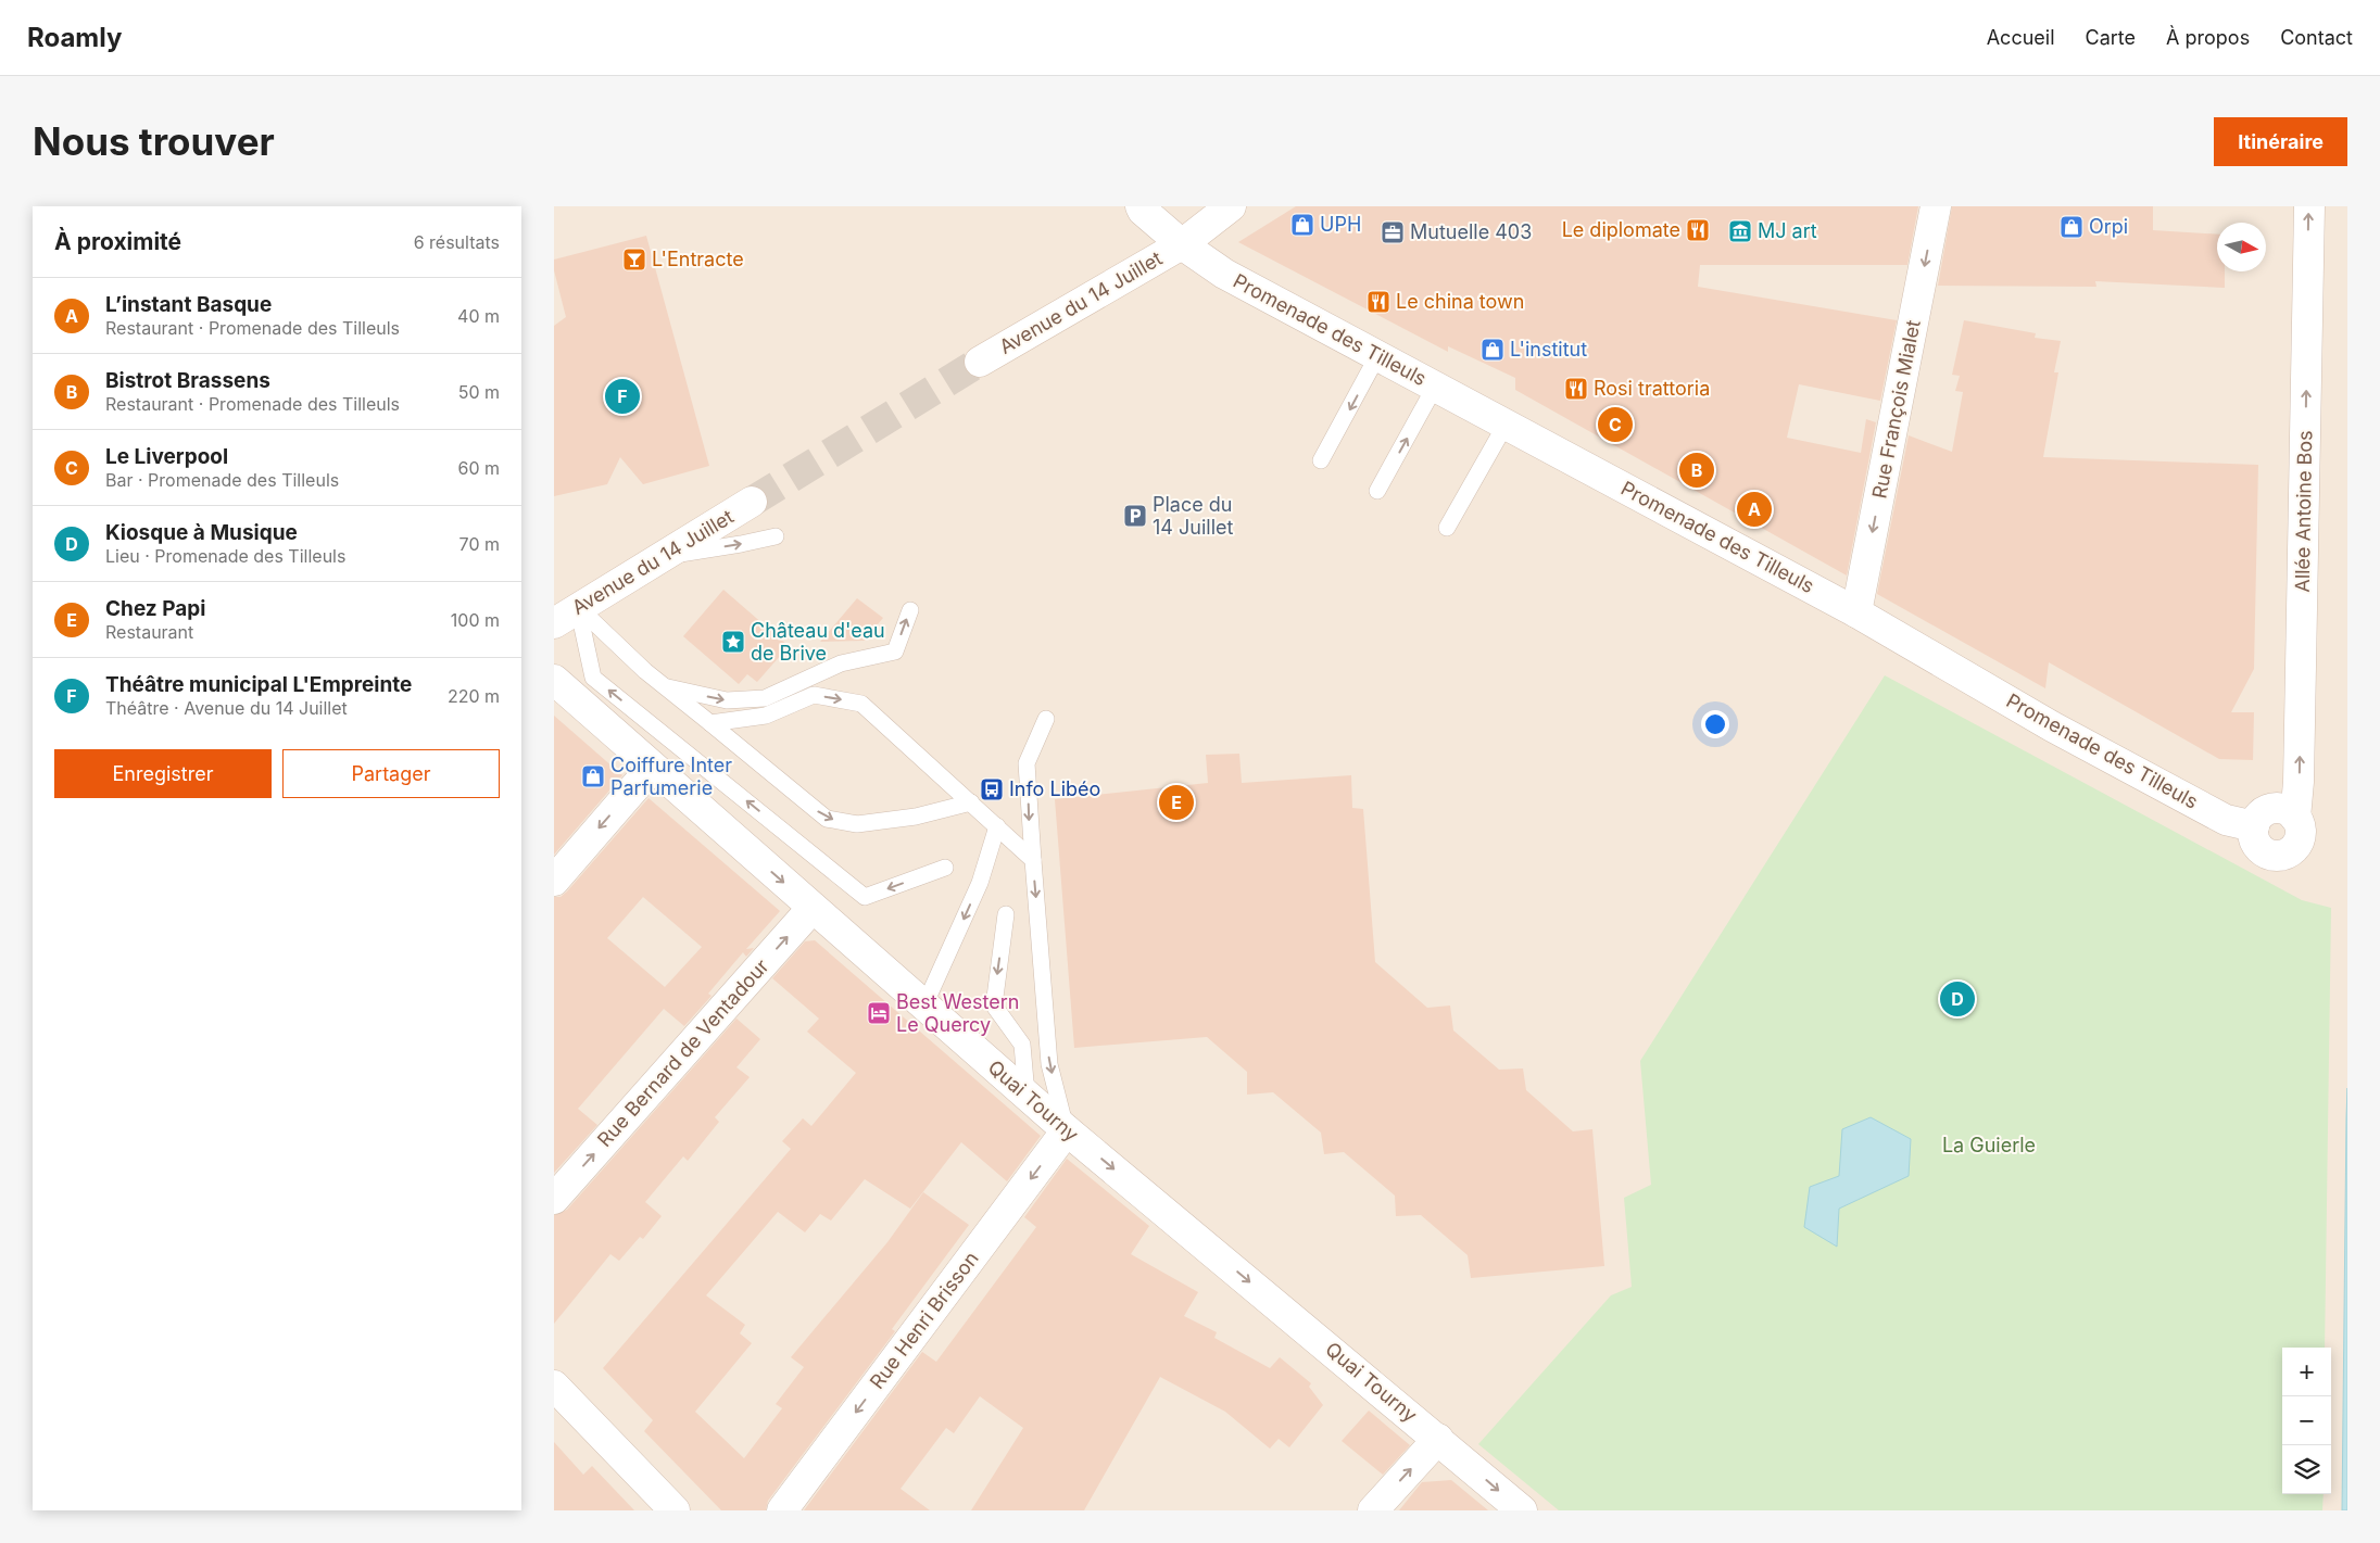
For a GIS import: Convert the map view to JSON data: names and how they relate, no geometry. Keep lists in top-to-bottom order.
{
  "streets": {
    "street": [
      "Avenue du 14 Juillet",
      "Promenade des Tilleuls",
      "Rue François Mialet",
      "Allée Antoine Bos",
      "Rue Bernard de Ventadour",
      "Quai Tourny",
      "Rue Henri Brisson"
    ]
  },
  "crossings": [
    ["Avenue du 14 Juillet", "Promenade des Tilleuls"],
    ["Promenade des Tilleuls", "Rue François Mialet"],
    ["Promenade des Tilleuls", "Allée Antoine Bos"],
    ["Rue Bernard de Ventadour", "Quai Tourny"],
    ["Quai Tourny", "Rue Henri Brisson"]
  ],
  "one_way": [
    "Rue François Mialet",
    "Allée Antoine Bos",
    "Quai Tourny",
    "Rue Henri Brisson"
  ],
  "parks": ["La Guierle"],
  "places": {
    "shop": [
      "UPH",
      "Orpi",
      "L'institut",
      "Coiffure Inter Parfumerie"
    ],
    "restaurant": ["Le diplomate", "Le china town", "Rosi trattoria"],
    "museum": ["MJ art"],
    "office": ["Mutuelle 403"],
    "bar": ["L'Entracte"],
    "parking": ["Place du 14 Juillet"],
    "place": ["Château d'eau de Brive"],
    "bus stop": ["Info Libéo"],
    "hotel": ["Best Western Le Quercy"]
  },
  "north": "right",
  "page": {
    "header": "Roamly",
    "nav": [
      "Accueil",
      "Carte",
      "À propos",
      "Contact"
    ],
    "buttons": [
      "Itinéraire",
      ["Enregistrer", "Partager"]
    ],
    "title": "Nous trouver",
    "heading": ["À proximité", "6 résultats"],
    "list": [
      {
        "mark": "A",
        "name": "L’instant Basque",
        "note": "Restaurant · Promenade des Tilleuls",
        "value": "40 m"
      },
      {
        "mark": "B",
        "name": "Bistrot Brassens",
        "note": "Restaurant · Promenade des Tilleuls",
        "value": "50 m"
      },
      {
        "mark": "C",
        "name": "Le Liverpool",
        "note": "Bar · Promenade des Tilleuls",
        "value": "60 m"
      },
      {
        "mark": "D",
        "name": "Kiosque à Musique",
        "note": "Lieu · Promenade des Tilleuls",
        "value": "70 m"
      },
      {
        "mark": "E",
        "name": "Chez Papi",
        "note": "Restaurant",
        "value": "100 m"
      },
      {
        "mark": "F",
        "name": "Théâtre municipal L'Empreinte",
        "note": "Théâtre · Avenue du 14 Juillet",
        "value": "220 m"
      }
    ],
    "pins": [
      "F",
      "C",
      "B",
      "A",
      "E",
      "D"
    ],
    "map_buttons": ["+", "−"]
  }
}
